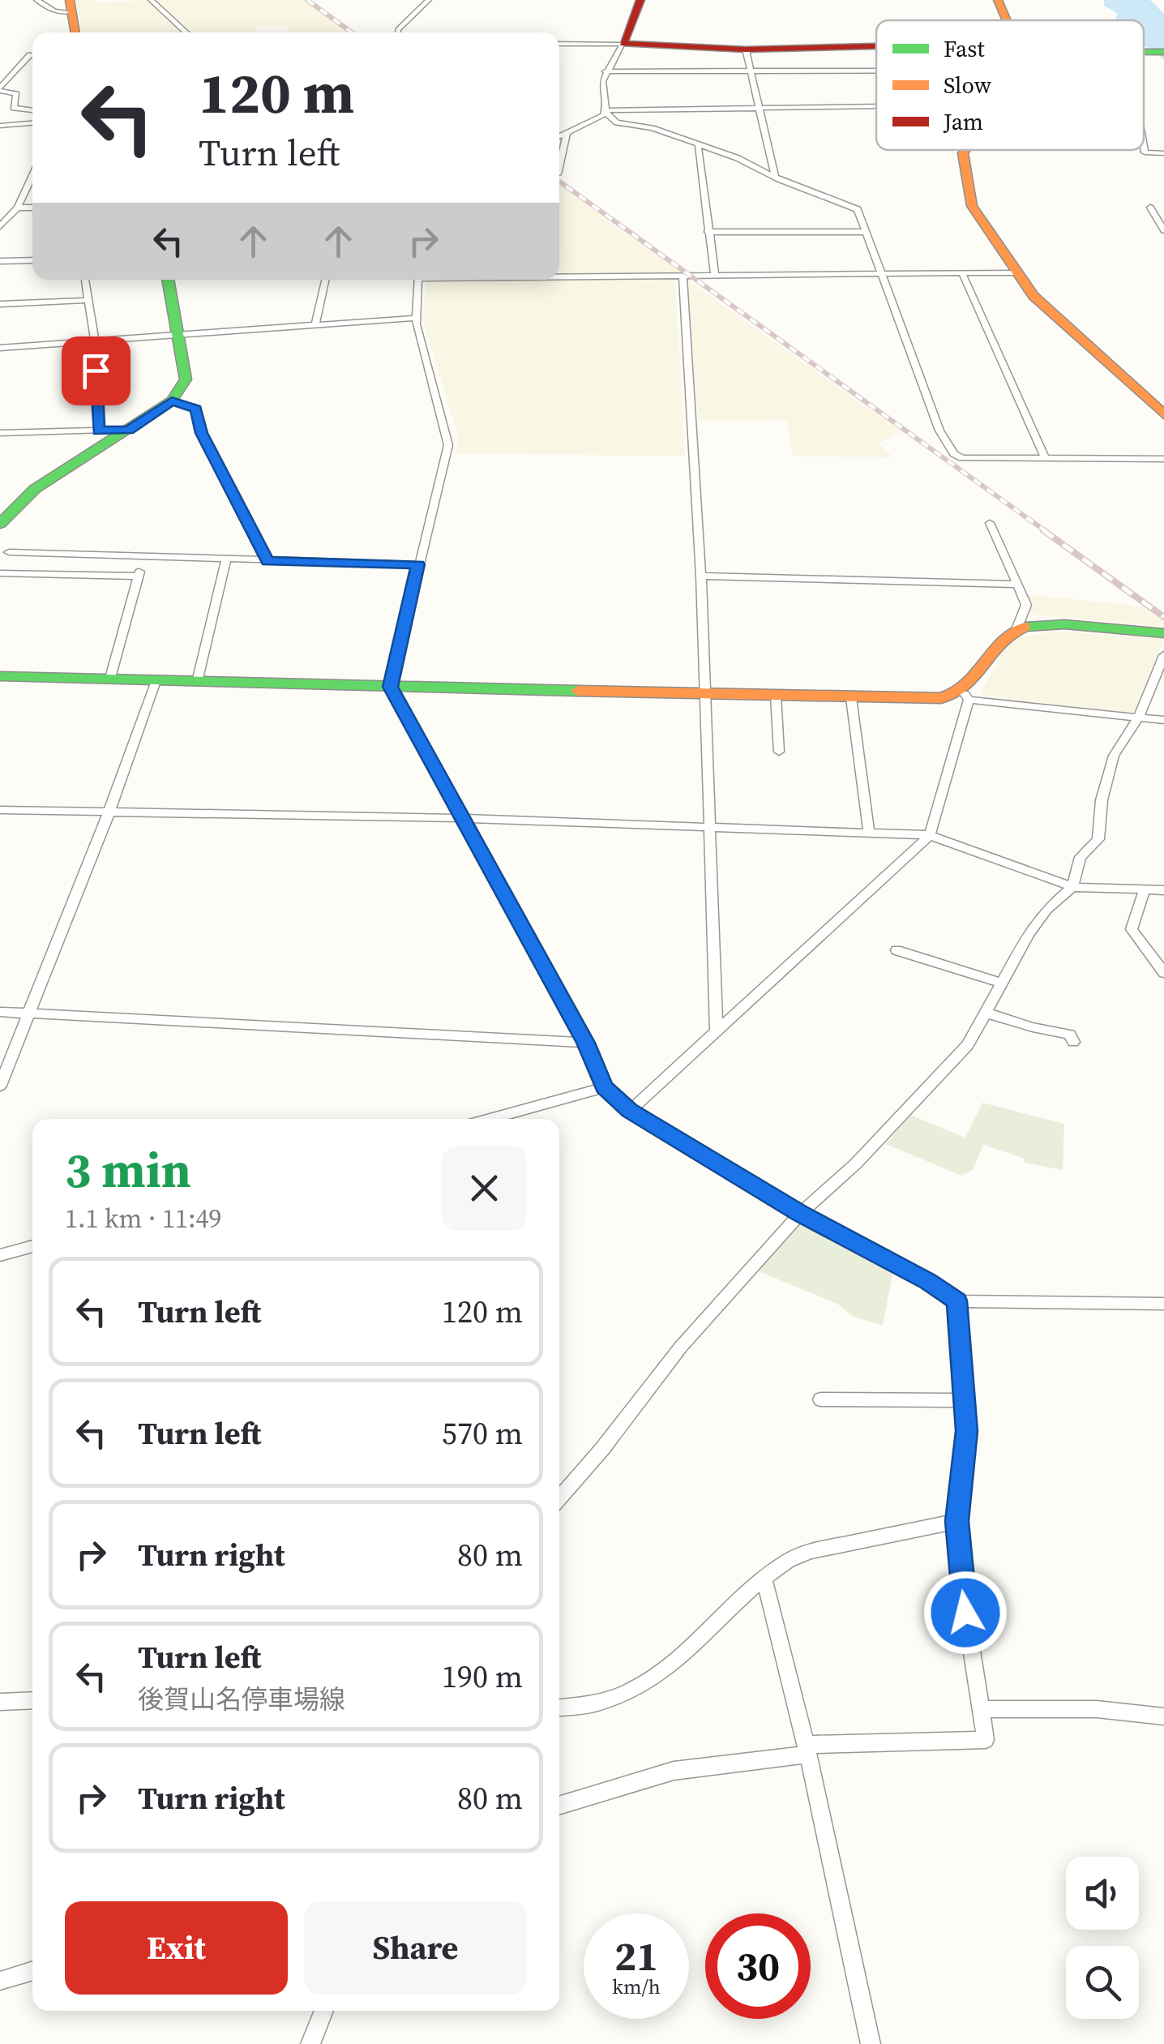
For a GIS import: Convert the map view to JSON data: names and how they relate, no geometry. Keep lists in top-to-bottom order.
{
  "legend": ["Fast", "Slow", "Jam"],
  "page": {
    "turn": ["120 m", "Turn left"],
    "heading": ["3 min", "1.1 km · 11:49"],
    "list": [
      {
        "name": "Turn left",
        "value": "120 m"
      },
      {
        "name": "Turn left",
        "value": "570 m"
      },
      {
        "name": "Turn right",
        "value": "80 m"
      },
      {
        "name": "Turn left",
        "note": "後賀山名停車場線",
        "value": "190 m"
      },
      {
        "name": "Turn right",
        "value": "80 m"
      }
    ],
    "buttons": ["Exit", "Share"],
    "speed": "21 km/h",
    "limit": "30"
  }
}
